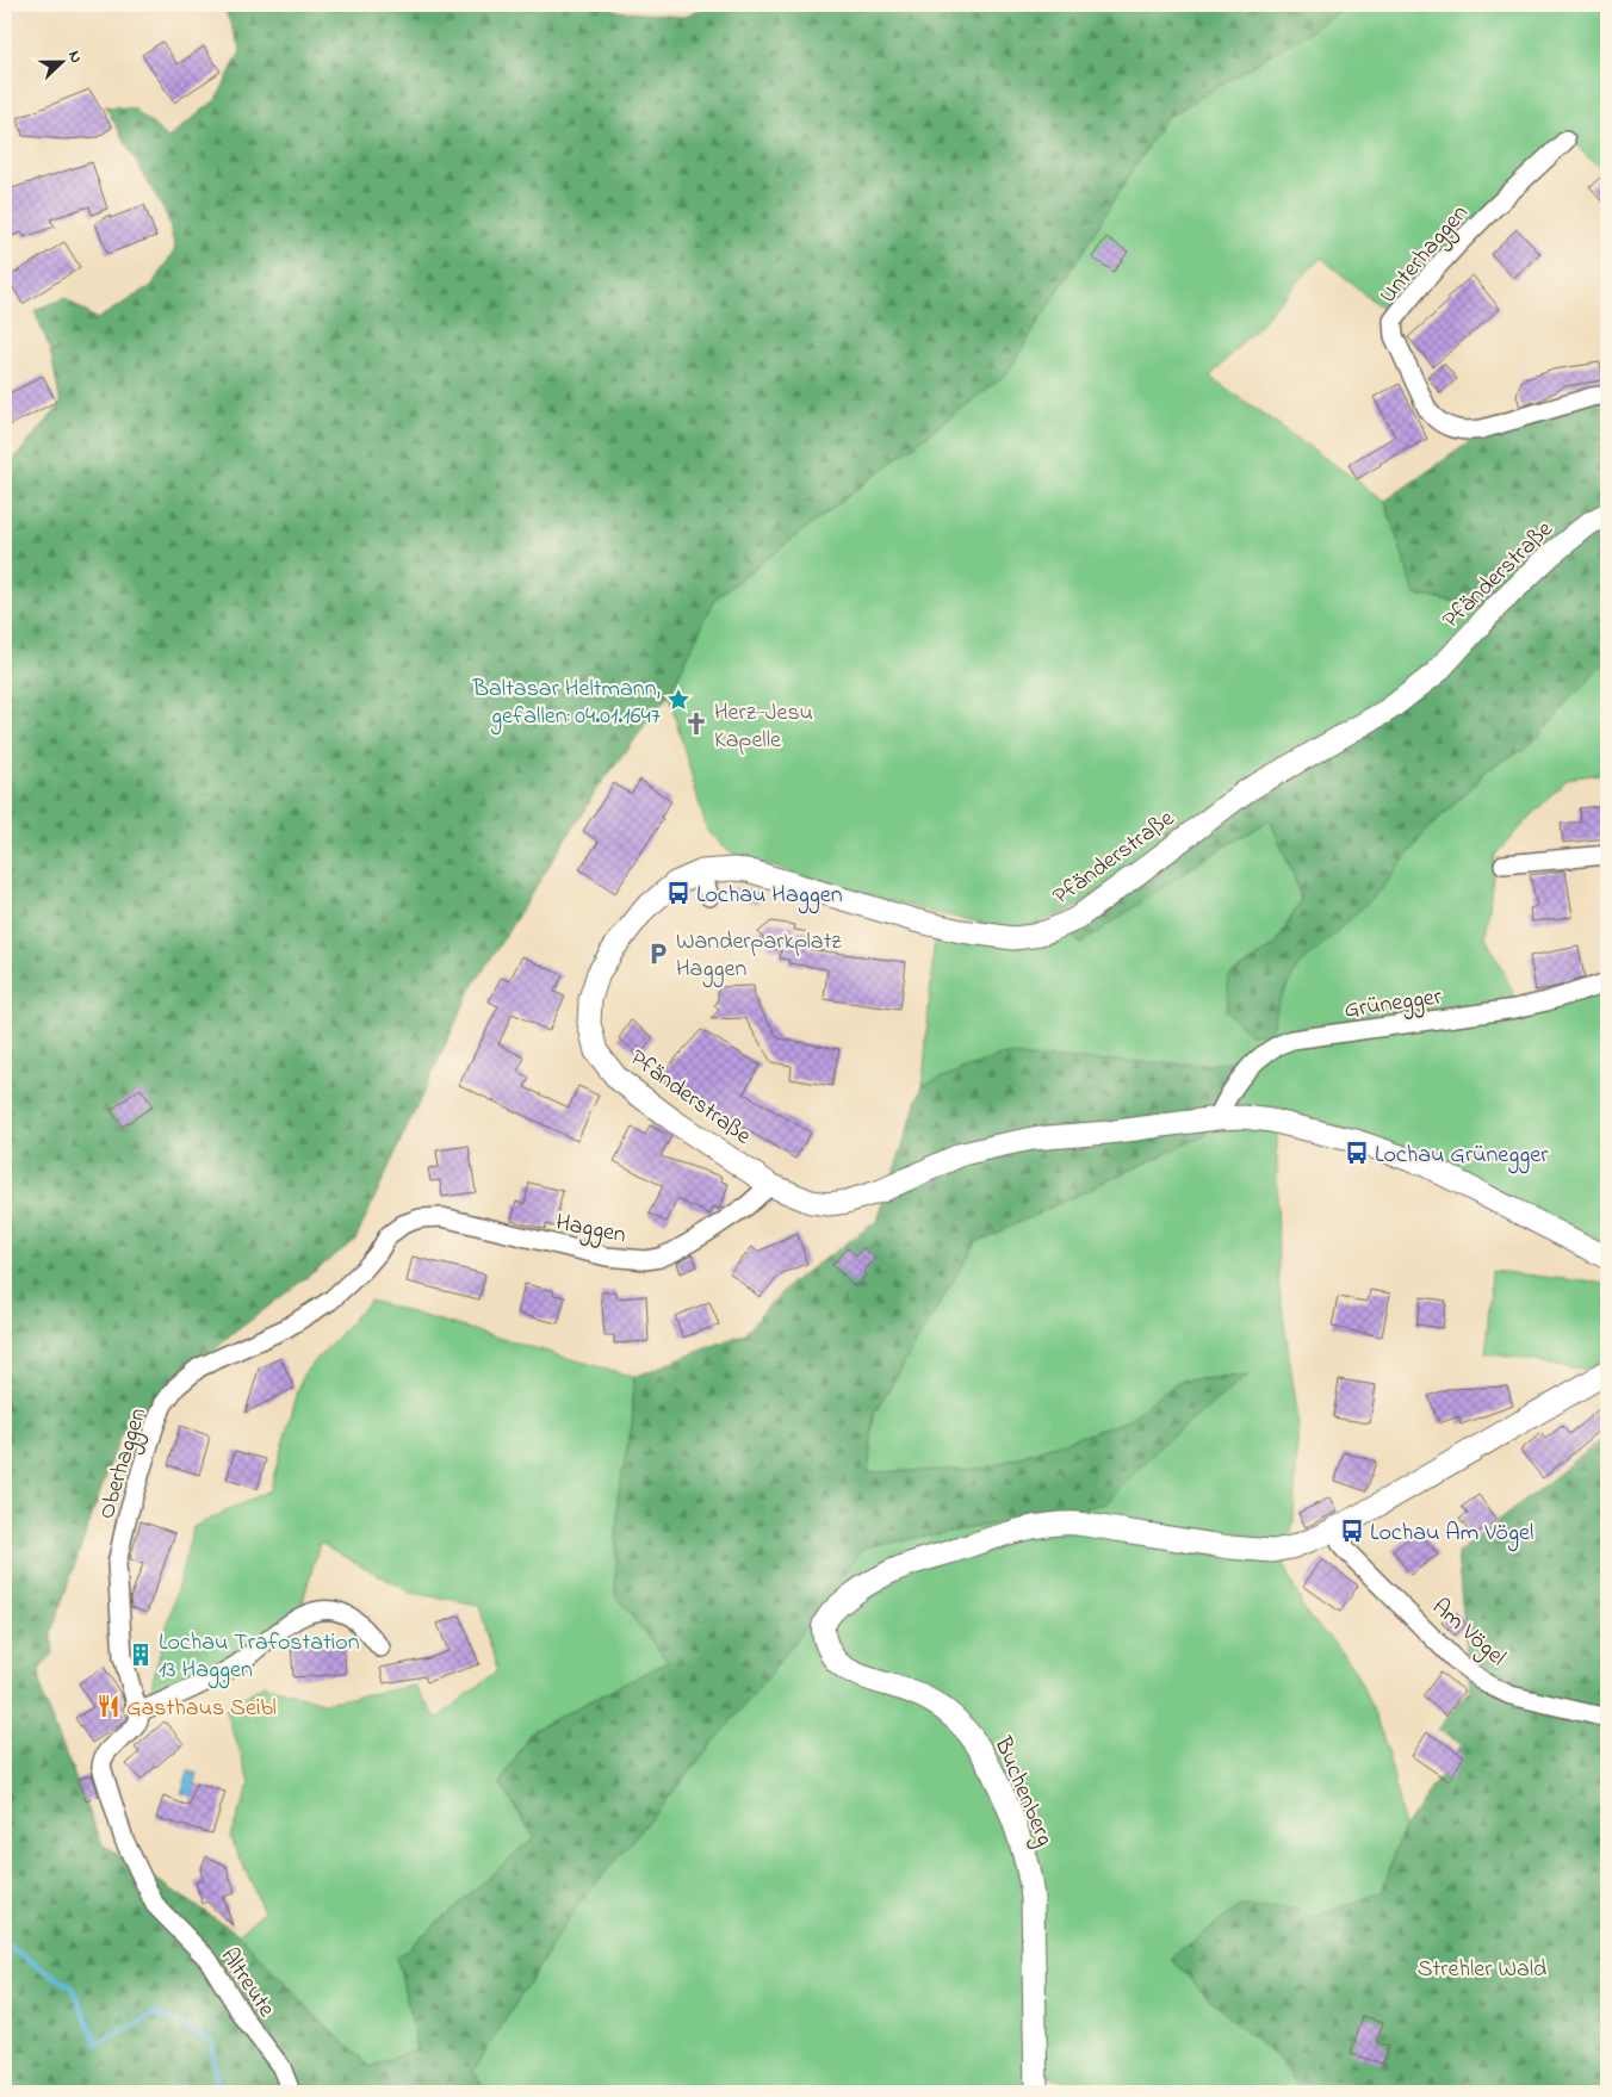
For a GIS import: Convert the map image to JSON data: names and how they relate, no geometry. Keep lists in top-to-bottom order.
{
  "streets": {
    "street": [
      "Unterhaggen",
      "Pfänderstraße",
      "Grünegger",
      "Haggen",
      "Oberhaggen",
      "Am Vögel",
      "Buchenberg",
      "Altreute"
    ]
  },
  "crossings": [
    ["Pfänderstraße", "Grünegger"],
    ["Pfänderstraße", "Haggen"],
    ["Haggen", "Oberhaggen"],
    ["Oberhaggen", "Altreute"],
    ["Am Vögel", "Buchenberg"]
  ],
  "parks": ["Strehler Wald"],
  "places": {
    "place": ["Baltasar Heltmann, gefallen: 04.01.1647"],
    "church": ["Herz-Jesu Kapelle"],
    "bus stop": ["Lochau Haggen", "Lochau Grünegger", "Lochau Am Vögel"],
    "parking": ["Wanderparkplatz Haggen"],
    "building": ["Lochau Trafostation 13 Haggen"],
    "restaurant": ["Gasthaus Seibl"]
  },
  "north": "right"
}
